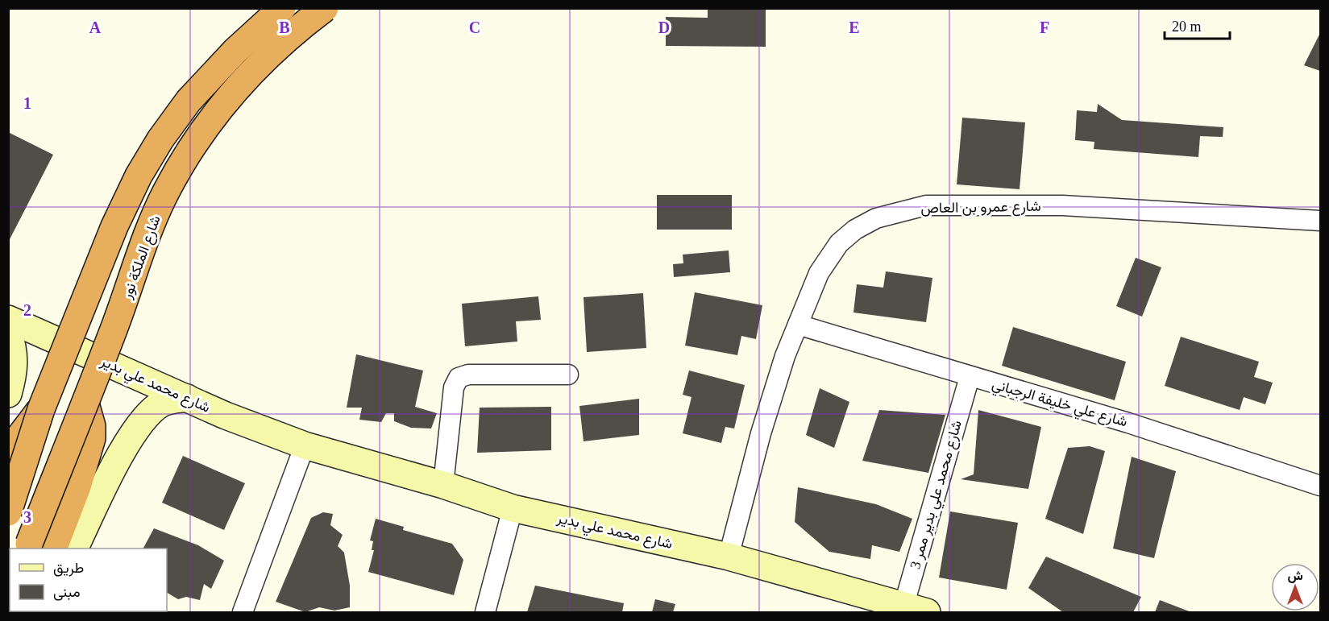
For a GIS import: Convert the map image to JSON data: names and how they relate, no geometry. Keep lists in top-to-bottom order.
{
  "streets": {
    "highway": ["شارع الملكة نور"],
    "street": [
      "شارع عمرو بن العاص",
      "شارع محمد علي بدير",
      "شارع علي خليفة الرجباني",
      "شارع محمد علي بدير ممر 3"
    ]
  },
  "crossings": [
    ["شارع عمرو بن العاص", "شارع محمد علي بدير"],
    ["شارع عمرو بن العاص", "شارع علي خليفة الرجباني"],
    ["شارع محمد علي بدير", "شارع محمد علي بدير ممر 3"],
    ["شارع علي خليفة الرجباني", "شارع محمد علي بدير ممر 3"]
  ],
  "legend": ["طريق", "مبنى"],
  "scale_bar": "20 m",
  "north": "top",
  "grid": {
    "columns": [
      "A",
      "B",
      "C",
      "D",
      "E",
      "F"
    ],
    "rows": ["1", "2", "3"]
  }
}
